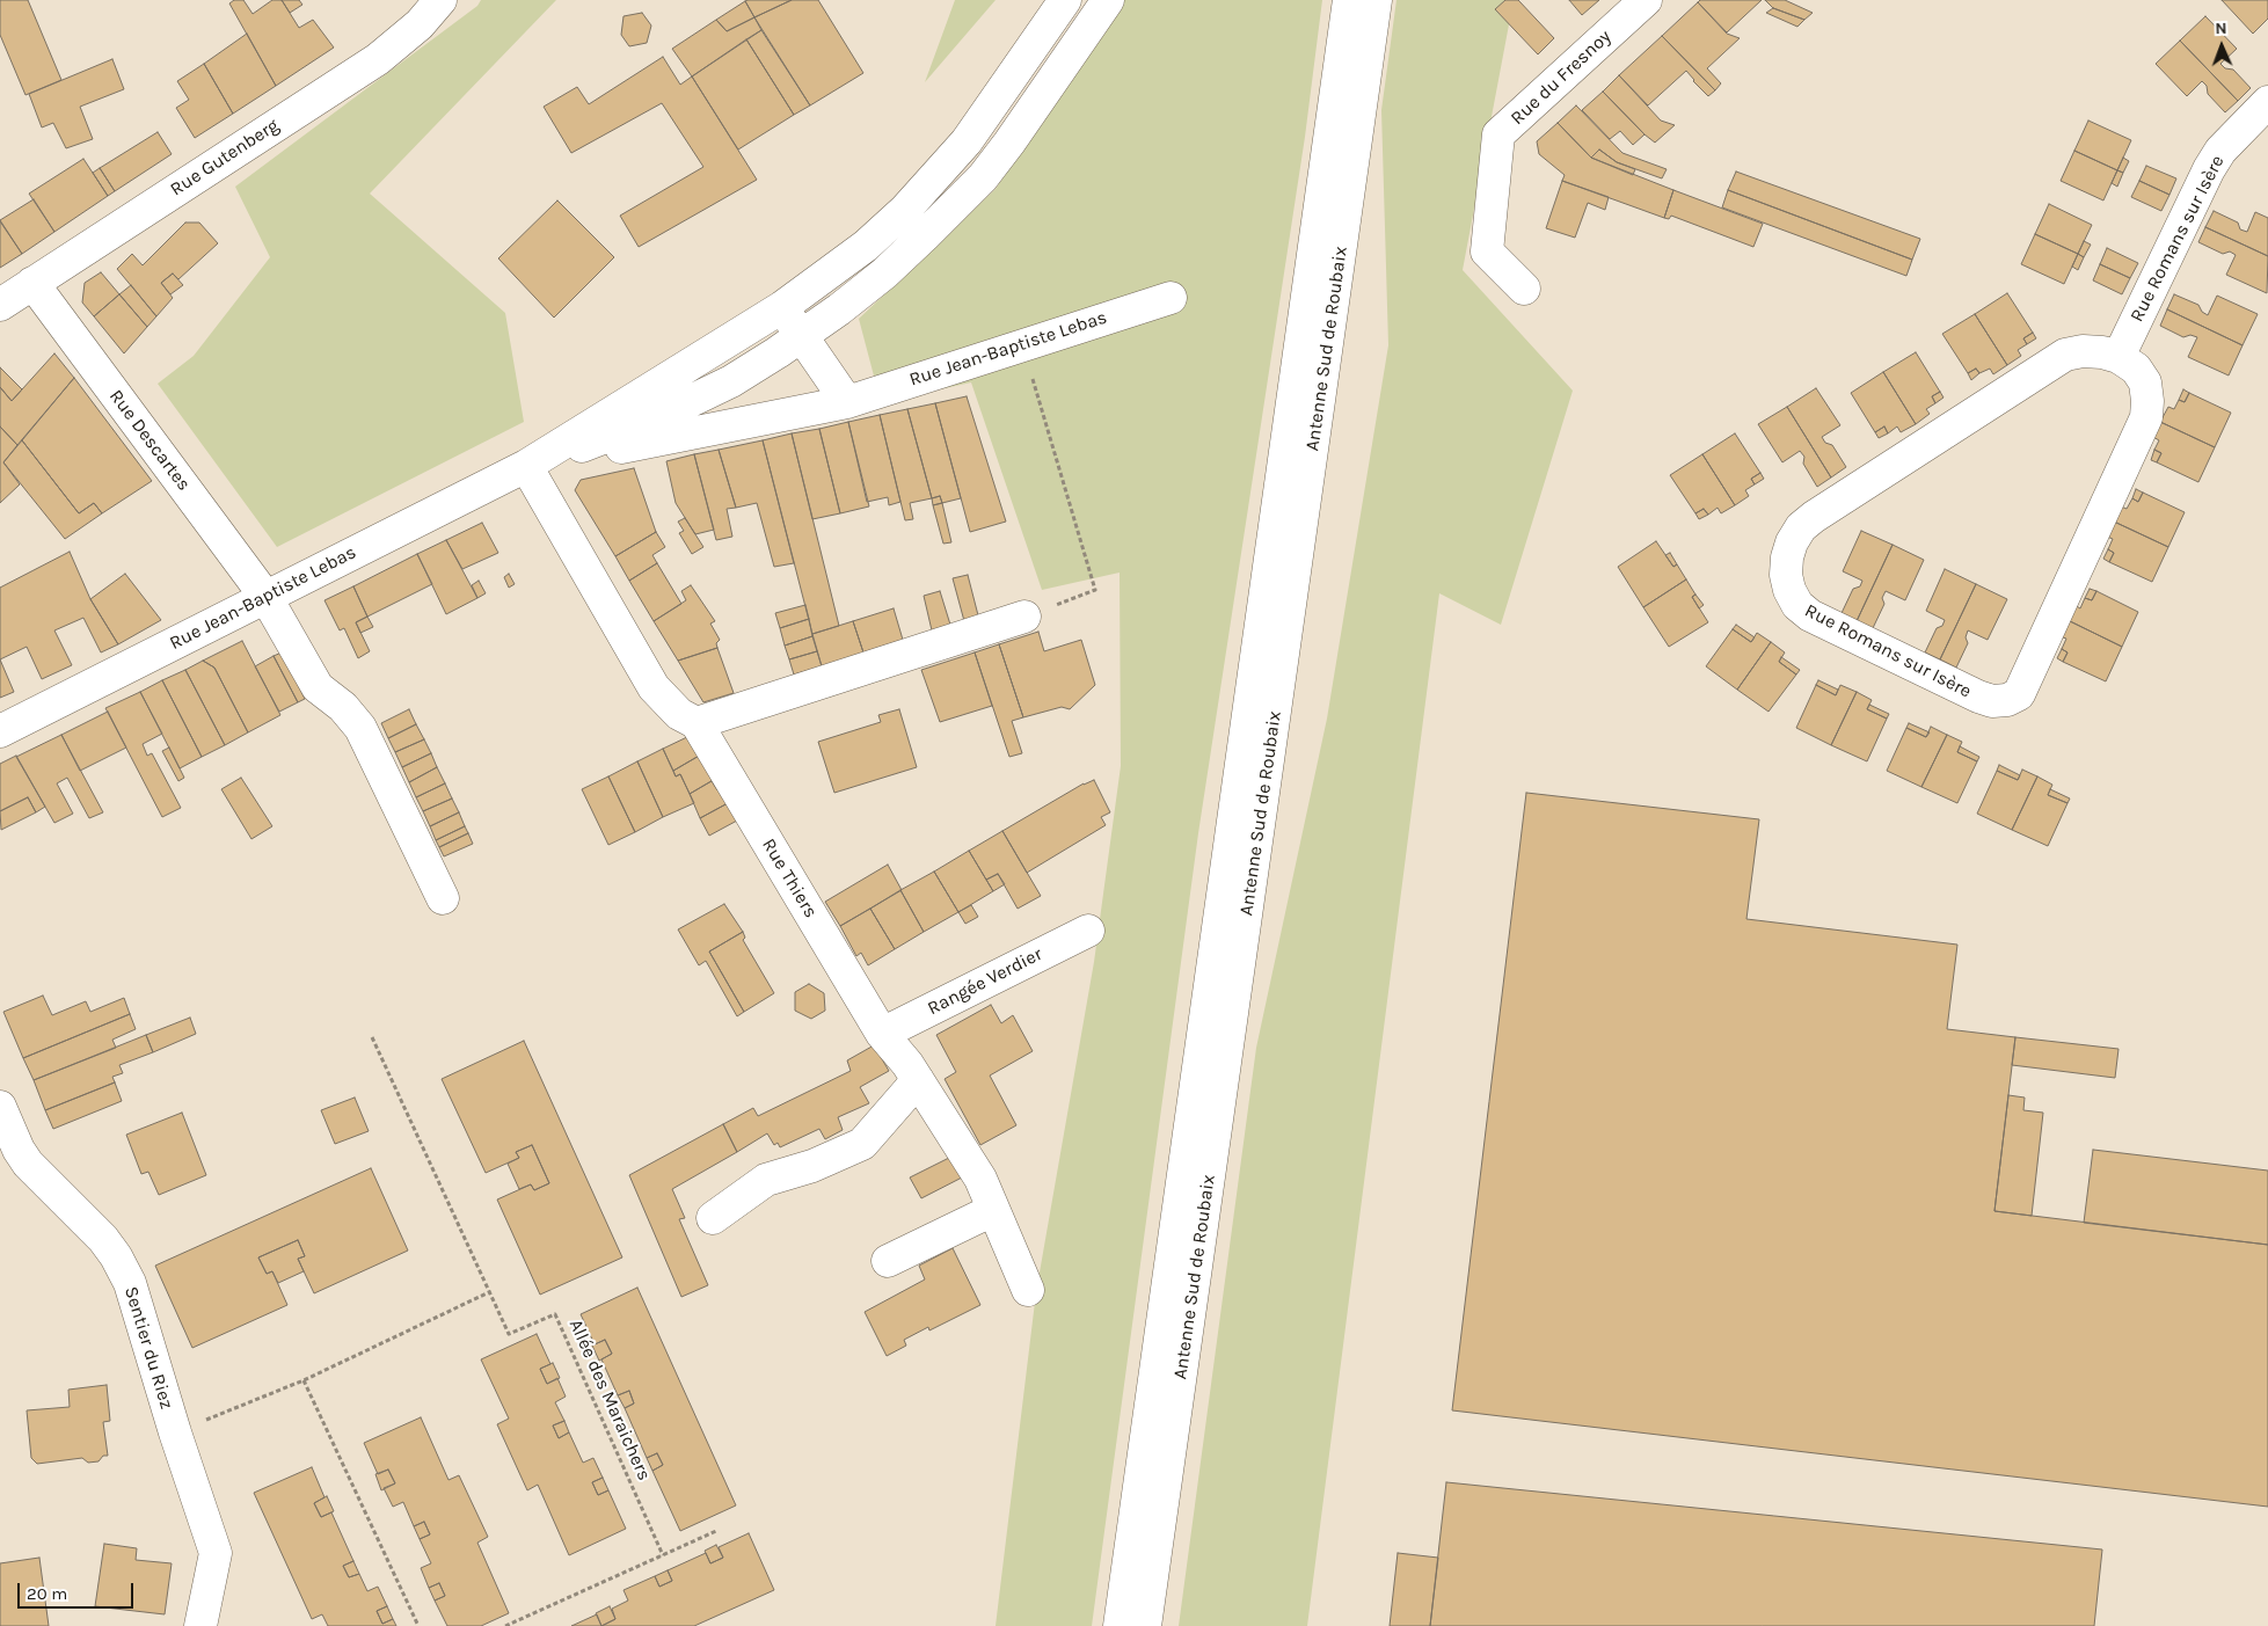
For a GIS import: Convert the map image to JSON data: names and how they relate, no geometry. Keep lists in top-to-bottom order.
{
  "streets": {
    "main road": [
      "Rue du Fresnoy",
      "Rue Gutenberg",
      "Rue Romans sur Isère",
      "Rue Jean-Baptiste Lebas",
      "Antenne Sud de Roubaix",
      "Rue Descartes",
      "Rue Thiers",
      "Rangée Verdier",
      "Sentier du Riez"
    ],
    "path": ["Allée des Maraichers"]
  },
  "crossings": [
    ["Rue Gutenberg", "Rue Descartes"],
    ["Rue Jean-Baptiste Lebas", "Rue Descartes"],
    ["Rue Jean-Baptiste Lebas", "Rue Thiers"],
    ["Rue Thiers", "Rangée Verdier"]
  ],
  "scale_bar": "20 m",
  "north": "top"
}
